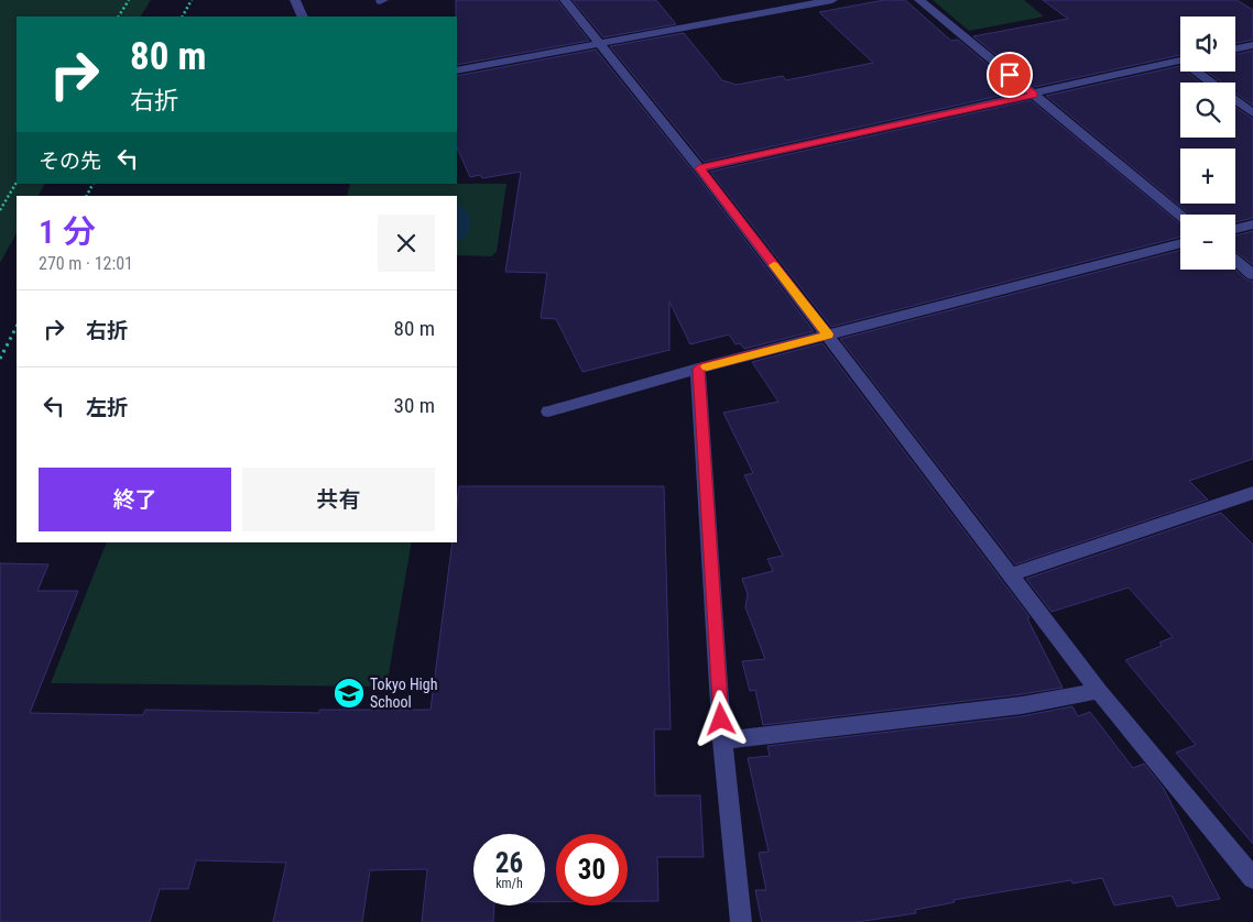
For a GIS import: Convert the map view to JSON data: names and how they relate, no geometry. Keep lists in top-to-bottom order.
{
  "places": {
    "school or university": ["Tokyo High School"]
  },
  "page": {
    "map_buttons": ["+", "−"],
    "turn": ["80 m", "右折"],
    "then": "その先",
    "heading": ["1 分", "270 m · 12:01"],
    "list": [
      {
        "name": "右折",
        "value": "80 m"
      },
      {
        "name": "左折",
        "value": "30 m"
      }
    ],
    "buttons": ["終了", "共有"],
    "speed": "26 km/h",
    "limit": "30"
  }
}
